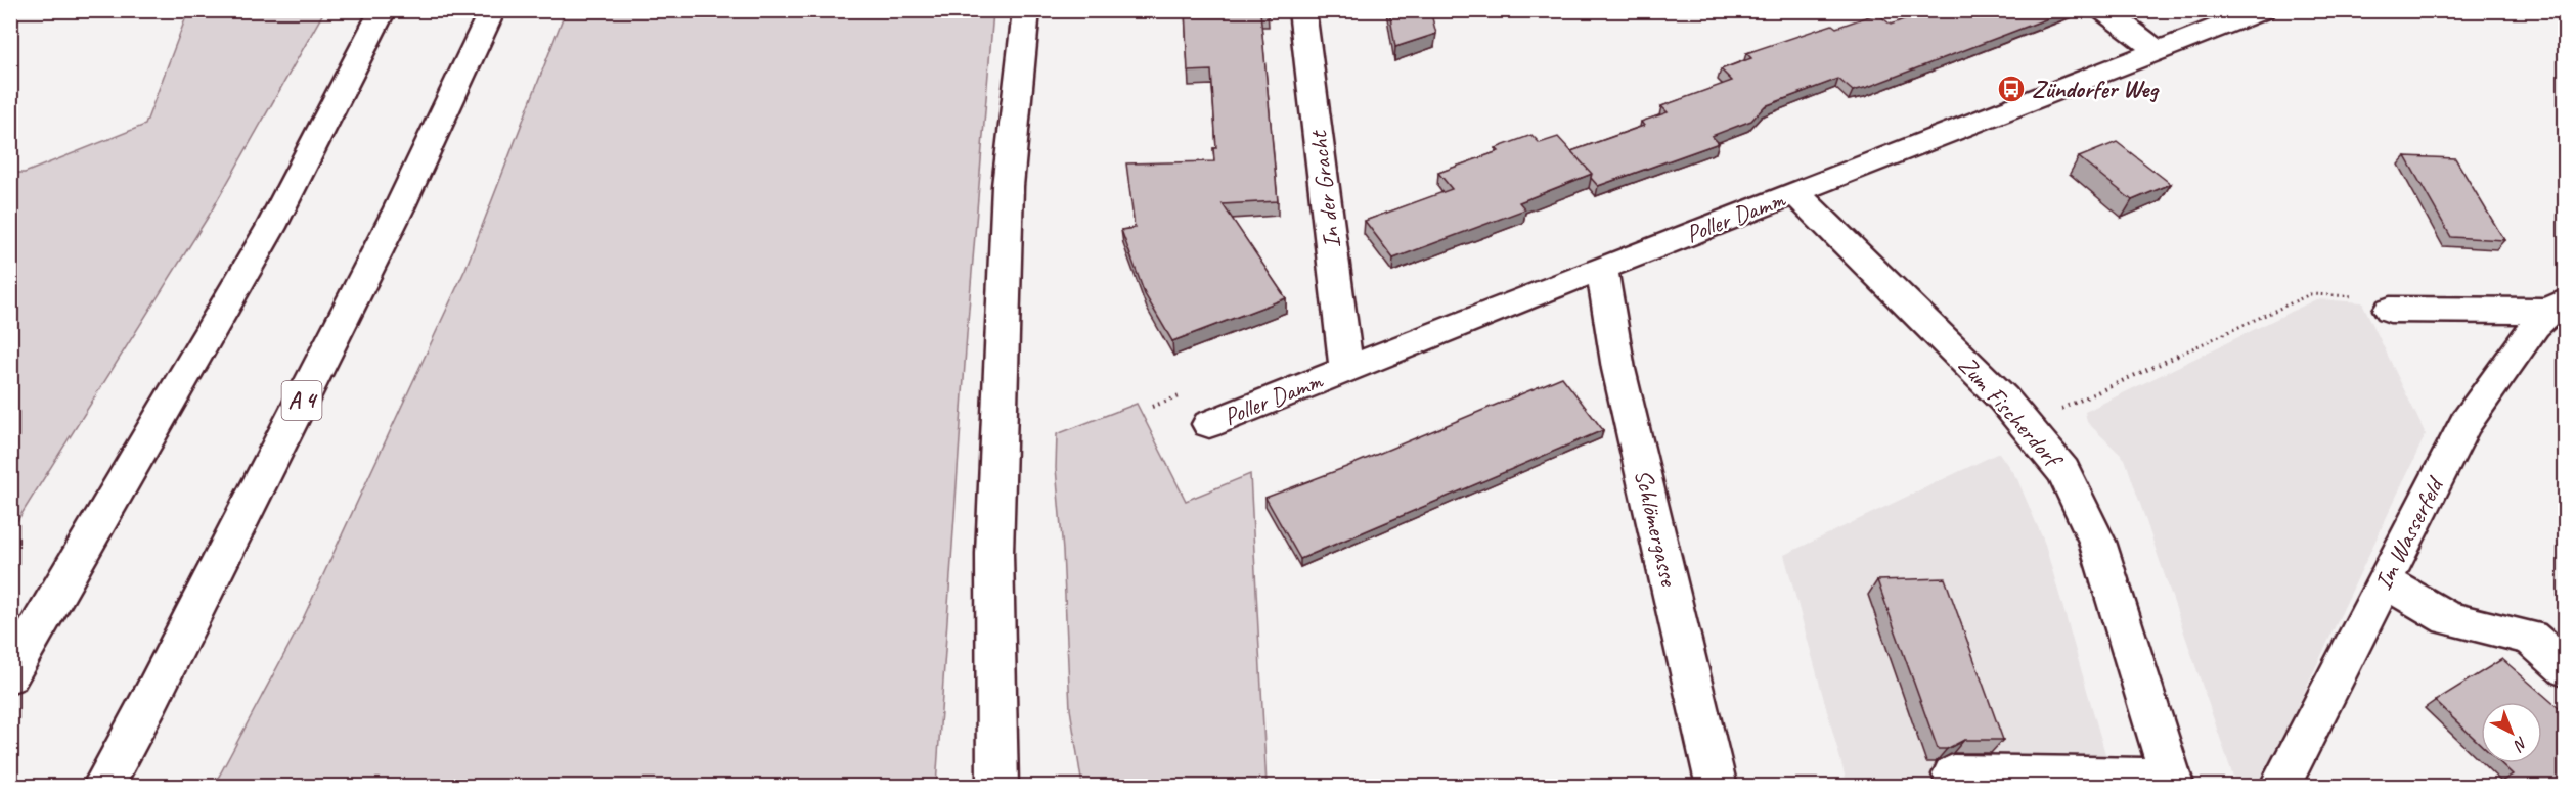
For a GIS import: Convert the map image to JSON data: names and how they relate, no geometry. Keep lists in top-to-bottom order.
{
  "streets": {
    "main road": [
      "In der Gracht",
      "Poller Damm",
      "A 4",
      "Zum Fischerdorf",
      "Schlömergasse",
      "Im Wasserfeld"
    ]
  },
  "crossings": [
    ["In der Gracht", "Poller Damm"],
    ["Poller Damm", "Zum Fischerdorf"],
    ["Poller Damm", "Schlömergasse"]
  ],
  "places": {
    "bus stop": ["Zündorfer Weg"]
  },
  "north": "bottom right"
}
